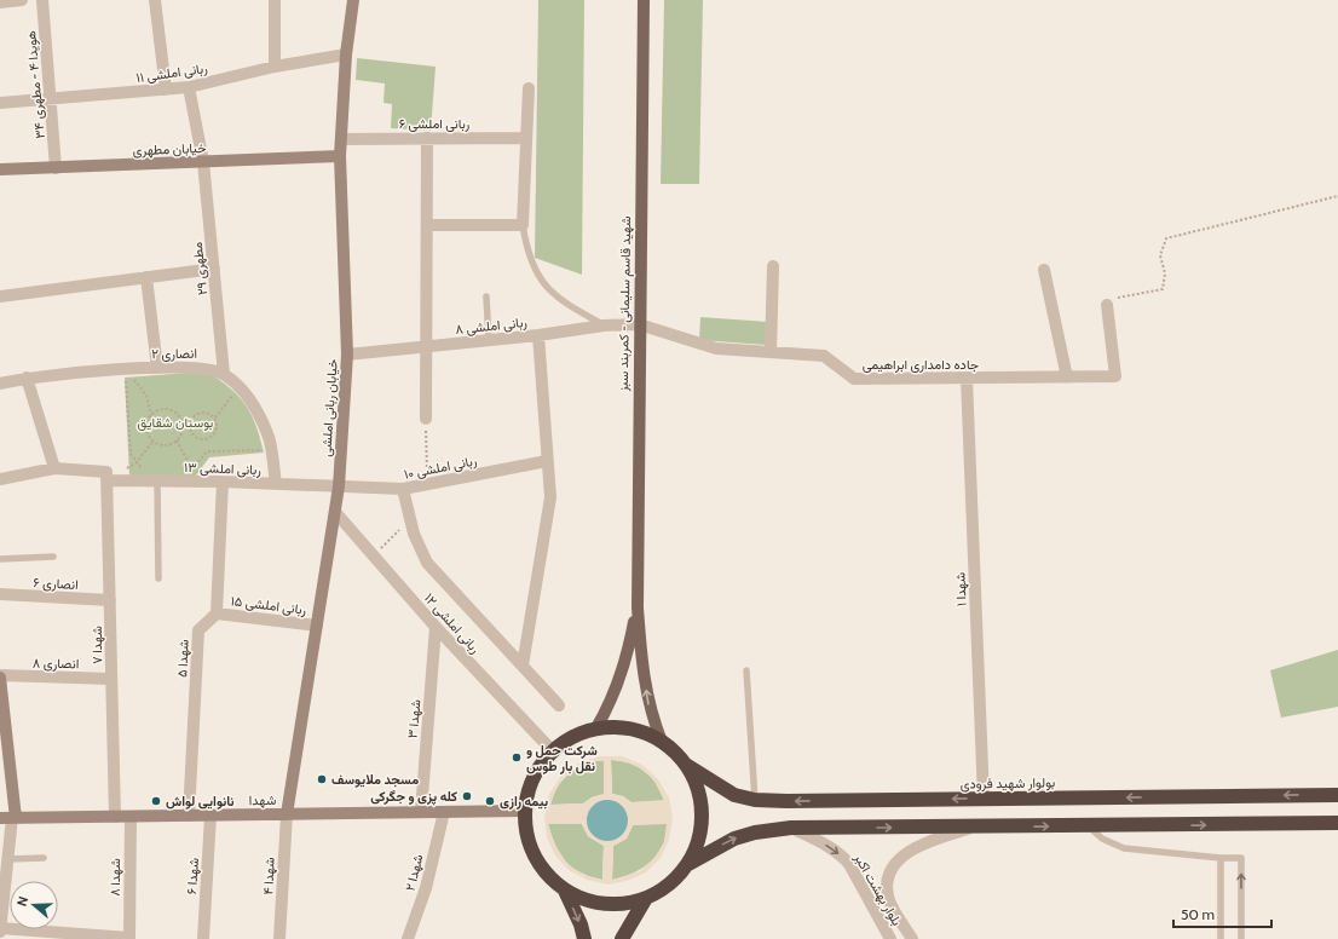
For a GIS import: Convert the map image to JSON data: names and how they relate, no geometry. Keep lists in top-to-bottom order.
{
  "streets": {
    "highway": ["بولوار شهید فرودی"],
    "main road": ["شهید قاسم سلیمانی - کمربند سبز"],
    "street": [
      "ربانی املشی ۱۱",
      "هویدا ۴ - مطهری ۳۴",
      "ربانی املشی ۶",
      "خیابان مطهری",
      "مطهری ۲۹",
      "ربانی املشی ۸",
      "انصاری ۲",
      "جاده دامداری ابراهیمی",
      "خیابان ربانی املشی",
      "ربانی املشی ۱۰",
      "ربانی املشی ۱۳",
      "انصاری ۶",
      "شهدا ۱",
      "ربانی املشی ۱۵",
      "ربانی املشی ۱۲",
      "شهدا ۷",
      "شهدا ۵",
      "انصاری ۸",
      "شهدا ۳",
      "شهدا",
      "شهدا ۲",
      "شهدا ۶",
      "شهدا ۴",
      "شهدا ۸",
      "بلوار بهشت اکبر"
    ]
  },
  "crossings": [
    ["ربانی املشی ۱۱", "هویدا ۴ - مطهری ۳۴"],
    ["ربانی املشی ۱۱", "مطهری ۲۹"],
    ["ربانی املشی ۱۱", "خیابان ربانی املشی"],
    ["هویدا ۴ - مطهری ۳۴", "خیابان مطهری"],
    ["ربانی املشی ۶", "خیابان ربانی املشی"],
    ["خیابان مطهری", "مطهری ۲۹"],
    ["خیابان مطهری", "خیابان ربانی املشی"],
    ["مطهری ۲۹", "انصاری ۲"],
    ["شهید قاسم سلیمانی - کمربند سبز", "ربانی املشی ۸"],
    ["شهید قاسم سلیمانی - کمربند سبز", "جاده دامداری ابراهیمی"],
    ["ربانی املشی ۸", "جاده دامداری ابراهیمی"],
    ["ربانی املشی ۸", "خیابان ربانی املشی"],
    ["انصاری ۲", "ربانی املشی ۱۳"],
    ["جاده دامداری ابراهیمی", "شهدا ۱"],
    ["خیابان ربانی املشی", "ربانی املشی ۱۰"],
    ["خیابان ربانی املشی", "ربانی املشی ۱۳"],
    ["خیابان ربانی املشی", "ربانی املشی ۱۵"],
    ["خیابان ربانی املشی", "ربانی املشی ۱۲"],
    ["خیابان ربانی املشی", "شهدا"],
    ["خیابان ربانی املشی", "شهدا ۴"],
    ["ربانی املشی ۱۰", "ربانی املشی ۱۳"],
    ["ربانی املشی ۱۳", "شهدا ۷"],
    ["انصاری ۶", "شهدا ۷"],
    ["شهدا ۱", "بولوار شهید فرودی"],
    ["ربانی املشی ۱۵", "شهدا ۵"],
    ["ربانی املشی ۱۲", "شهدا ۳"],
    ["شهدا ۷", "انصاری ۸"],
    ["شهدا ۷", "شهدا"],
    ["شهدا ۵", "شهدا"],
    ["شهدا ۳", "شهدا"],
    ["شهدا", "شهدا ۲"],
    ["شهدا", "شهدا ۶"],
    ["شهدا", "شهدا ۴"],
    ["شهدا", "شهدا ۸"]
  ],
  "one_way": ["بلوار بهشت اکبر"],
  "parks": ["بوستان شقایق"],
  "places": [
    "شرکت حمل و نقل بار طوس",
    "مسجد ملایوسف",
    "کله پزی و جگرکی",
    "نانوایی لواش",
    "بیمه رازی"
  ],
  "scale_bar": "50 m",
  "north": "left"
}
